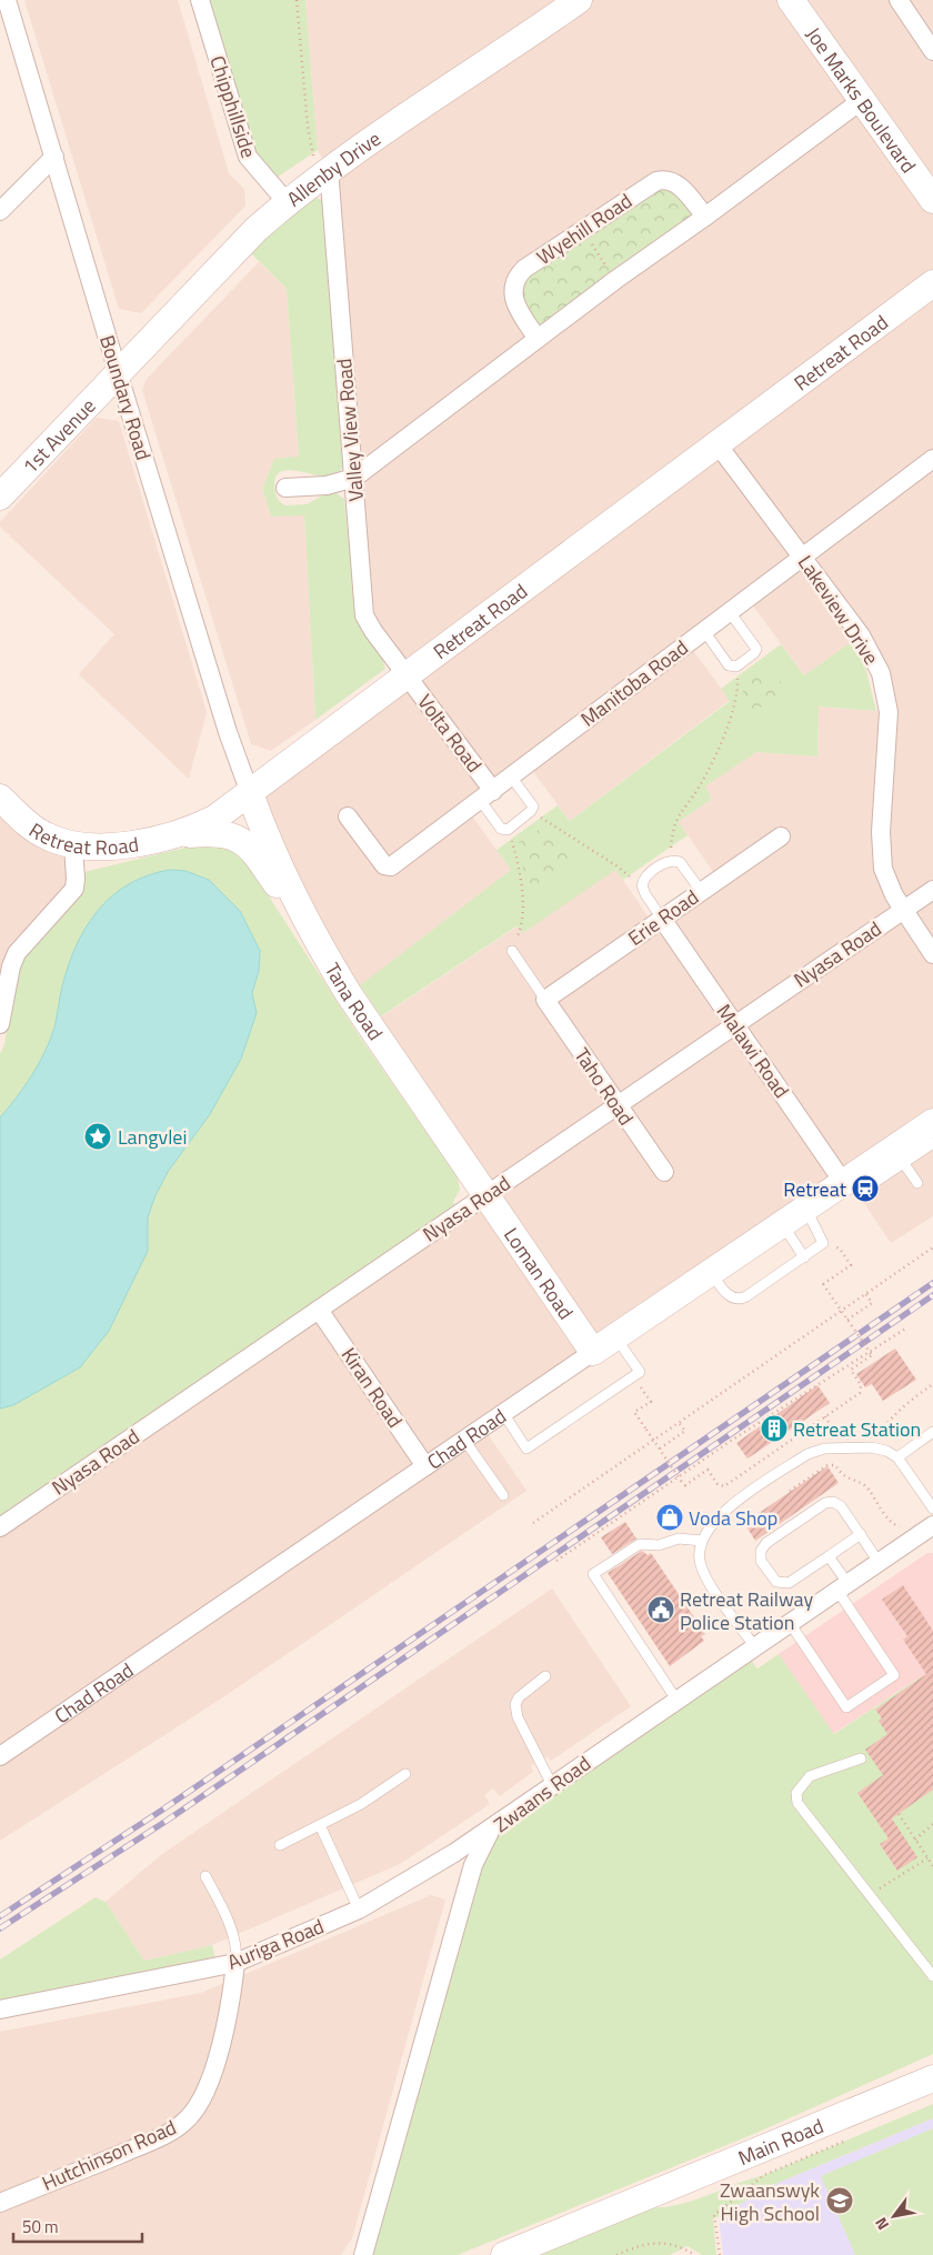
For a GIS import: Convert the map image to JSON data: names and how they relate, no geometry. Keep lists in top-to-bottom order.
{
  "streets": {
    "main road": [
      "Joe Marks Boulevard",
      "Allenby Drive",
      "Retreat Road",
      "1st Avenue",
      "Tana Road",
      "Loman Road",
      "Chad Road",
      "Main Road"
    ],
    "street": [
      "Chipphillside",
      "Wyehill Road",
      "Boundary Road",
      "Valley View Road",
      "Lakeview Drive",
      "Manitoba Road",
      "Volta Road",
      "Erie Road",
      "Nyasa Road",
      "Malawi Road",
      "Taho Road",
      "Kiran Road",
      "Zwaans Road",
      "Auriga Road",
      "Hutchinson Road"
    ]
  },
  "crossings": [
    ["Chipphillside", "Allenby Drive"],
    ["Allenby Drive", "Boundary Road"],
    ["Allenby Drive", "Valley View Road"],
    ["Allenby Drive", "1st Avenue"],
    ["Retreat Road", "Boundary Road"],
    ["Retreat Road", "Valley View Road"],
    ["Retreat Road", "Lakeview Drive"],
    ["Retreat Road", "Volta Road"],
    ["Retreat Road", "Tana Road"],
    ["Boundary Road", "1st Avenue"],
    ["Boundary Road", "Tana Road"],
    ["Valley View Road", "Volta Road"],
    ["Lakeview Drive", "Manitoba Road"],
    ["Lakeview Drive", "Nyasa Road"],
    ["Manitoba Road", "Volta Road"],
    ["Erie Road", "Malawi Road"],
    ["Erie Road", "Taho Road"],
    ["Nyasa Road", "Tana Road"],
    ["Nyasa Road", "Malawi Road"],
    ["Nyasa Road", "Taho Road"],
    ["Nyasa Road", "Loman Road"],
    ["Nyasa Road", "Kiran Road"],
    ["Tana Road", "Loman Road"],
    ["Malawi Road", "Chad Road"],
    ["Loman Road", "Chad Road"],
    ["Kiran Road", "Chad Road"],
    ["Zwaans Road", "Auriga Road"],
    ["Auriga Road", "Hutchinson Road"]
  ],
  "places": {
    "place": ["Langvlei"],
    "station": ["Retreat"],
    "building": ["Retreat Station"],
    "shop": ["Voda Shop"],
    "public building": ["Retreat Railway Police Station"],
    "school or university": ["Zwaanswyk High School"]
  },
  "scale_bar": "50 m",
  "north": "bottom left"
}
